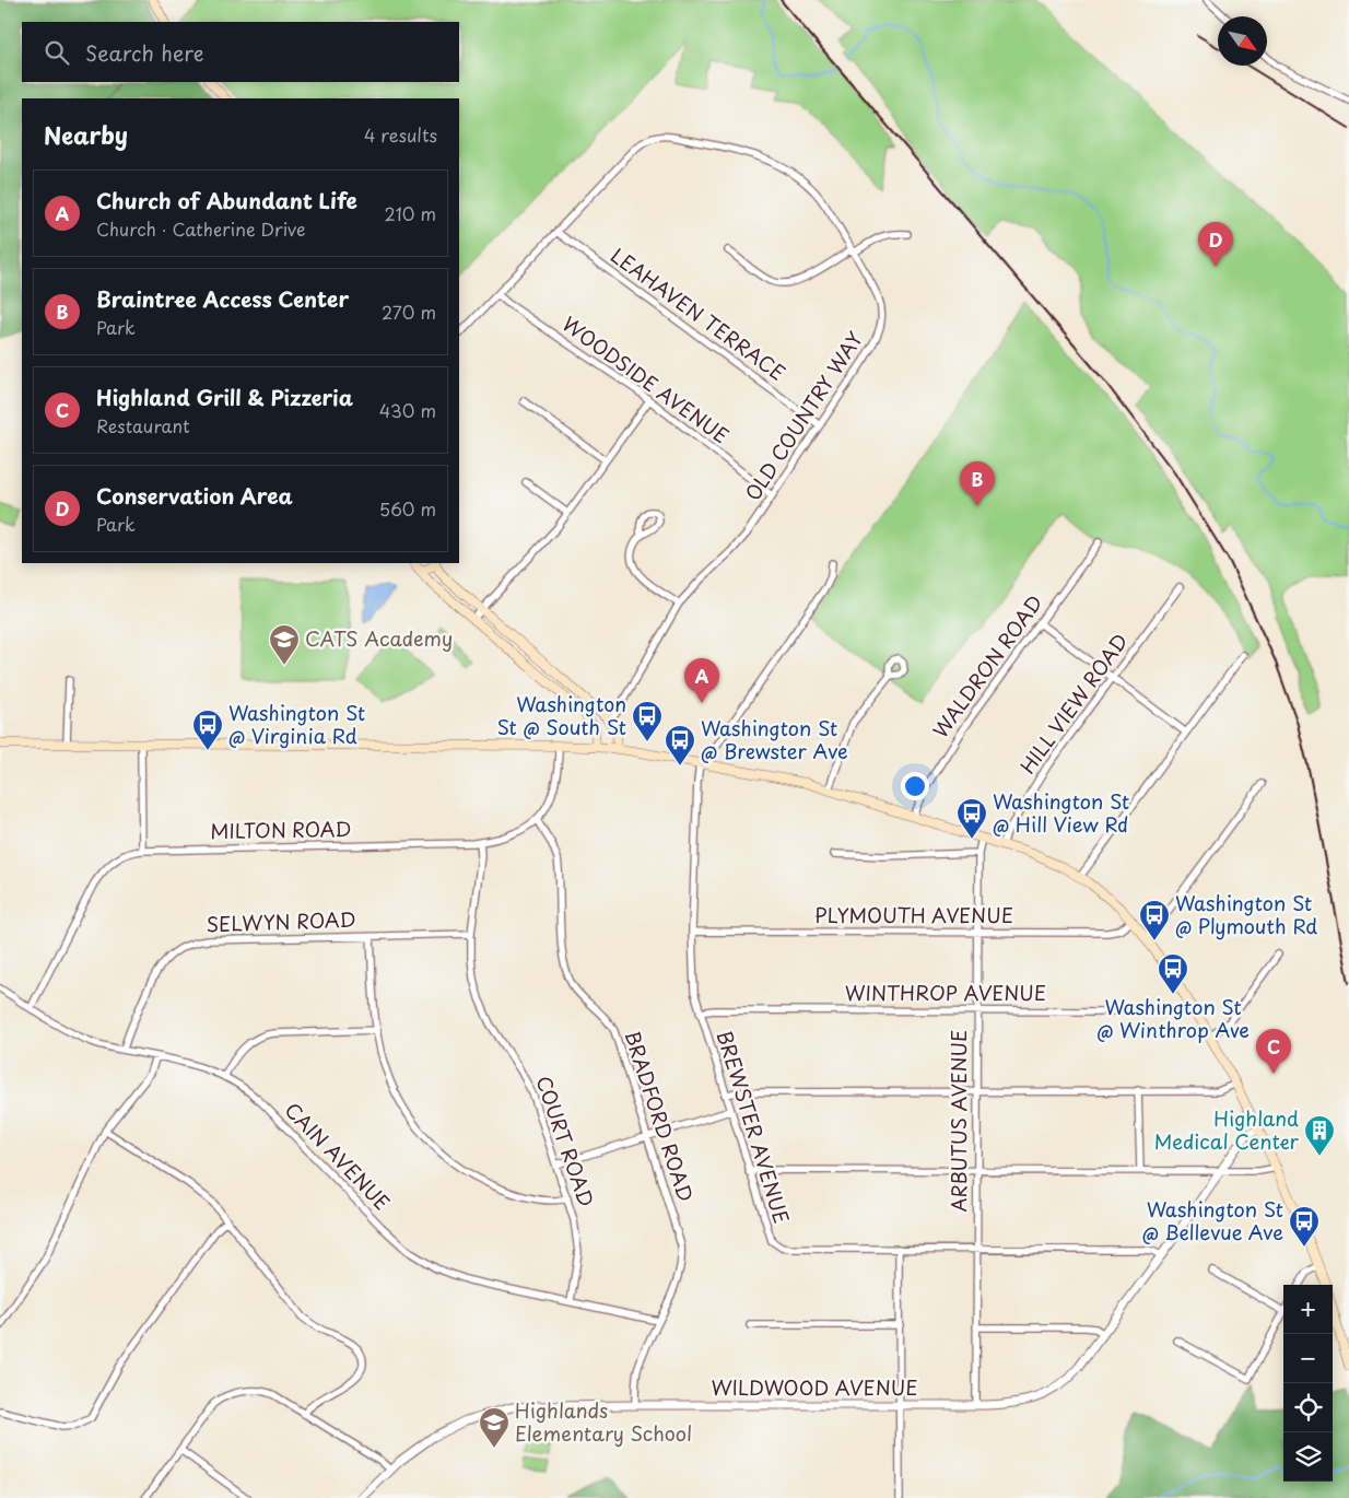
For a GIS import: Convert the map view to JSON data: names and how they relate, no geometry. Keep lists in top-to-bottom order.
{
  "streets": {
    "street": [
      "LEAHAVEN TERRACE",
      "WOODSIDE AVENUE",
      "OLD COUNTRY WAY",
      "WALDRON ROAD",
      "HILL VIEW ROAD",
      "MILTON ROAD",
      "PLYMOUTH AVENUE",
      "SELWYN ROAD",
      "WINTHROP AVENUE",
      "BRADFORD ROAD",
      "ARBUTUS AVENUE",
      "BREWSTER AVENUE",
      "COURT ROAD",
      "CAIN AVENUE",
      "WILDWOOD AVENUE"
    ]
  },
  "crossings": [
    ["LEAHAVEN TERRACE", "OLD COUNTRY WAY"],
    ["WOODSIDE AVENUE", "OLD COUNTRY WAY"],
    ["MILTON ROAD", "BRADFORD ROAD"],
    ["MILTON ROAD", "COURT ROAD"],
    ["MILTON ROAD", "CAIN AVENUE"],
    ["PLYMOUTH AVENUE", "ARBUTUS AVENUE"],
    ["PLYMOUTH AVENUE", "BREWSTER AVENUE"],
    ["SELWYN ROAD", "COURT ROAD"],
    ["SELWYN ROAD", "CAIN AVENUE"],
    ["WINTHROP AVENUE", "ARBUTUS AVENUE"],
    ["WINTHROP AVENUE", "BREWSTER AVENUE"],
    ["BRADFORD ROAD", "CAIN AVENUE"],
    ["BRADFORD ROAD", "WILDWOOD AVENUE"],
    ["ARBUTUS AVENUE", "BREWSTER AVENUE"],
    ["ARBUTUS AVENUE", "WILDWOOD AVENUE"],
    ["BREWSTER AVENUE", "WILDWOOD AVENUE"],
    ["COURT ROAD", "CAIN AVENUE"]
  ],
  "places": {
    "school or university": ["CATS Academy", "Highlands Elementary School"],
    "bus stop": [
      "Washington St @ South St",
      "Washington St @ Virginia Rd",
      "Washington St @ Brewster Ave",
      "Washington St @ Hill View Rd",
      "Washington St @ Plymouth Rd",
      "Washington St @ Winthrop Ave",
      "Washington St @ Bellevue Ave"
    ],
    "building": ["Highland Medical Center"]
  },
  "north": "bottom right",
  "page": {
    "search": "Search here",
    "heading": ["Nearby", "4 results"],
    "list": [
      {
        "mark": "A",
        "name": "Church of Abundant Life",
        "note": "Church · Catherine Drive",
        "value": "210 m"
      },
      {
        "mark": "B",
        "name": "Braintree Access Center",
        "note": "Park",
        "value": "270 m"
      },
      {
        "mark": "C",
        "name": "Highland Grill & Pizzeria",
        "note": "Restaurant",
        "value": "430 m"
      },
      {
        "mark": "D",
        "name": "Conservation Area",
        "note": "Park",
        "value": "560 m"
      }
    ],
    "pins": [
      "D",
      "B",
      "A",
      "C"
    ],
    "map_buttons": ["+", "−"]
  }
}
